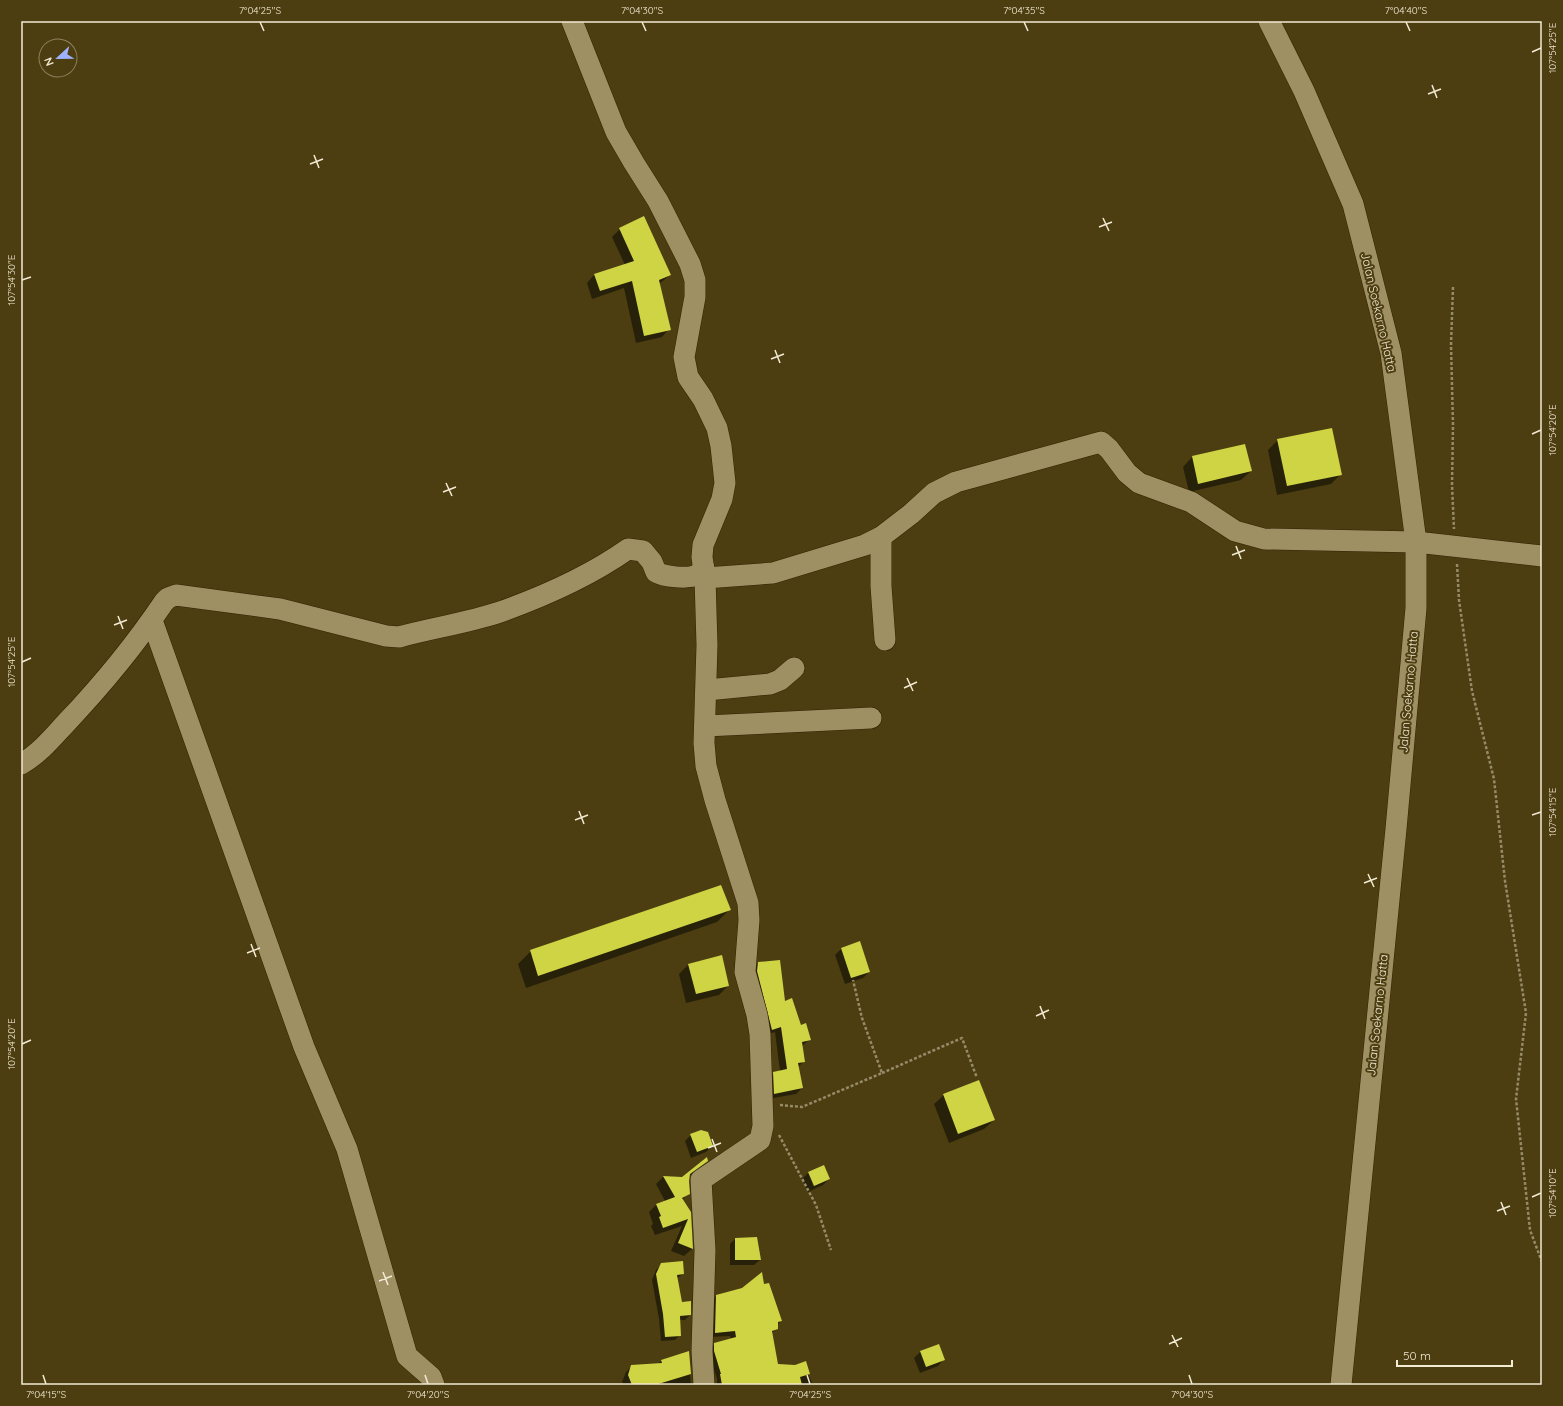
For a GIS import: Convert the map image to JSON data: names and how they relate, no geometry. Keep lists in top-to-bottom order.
{
  "streets": {
    "street": ["Jalan Soekarno Hatta"]
  },
  "scale_bar": "50 m",
  "north": "left",
  "coordinates": [
    "7°04'25\"S",
    "7°04'30\"S",
    "7°04'35\"S",
    "7°04'40\"S",
    "107°54'25\"E",
    "107°54'30\"E",
    "107°54'20\"E",
    "107°54'15\"E",
    "107°54'10\"E",
    "7°04'15\"S",
    "7°04'20\"S"
  ]
}
